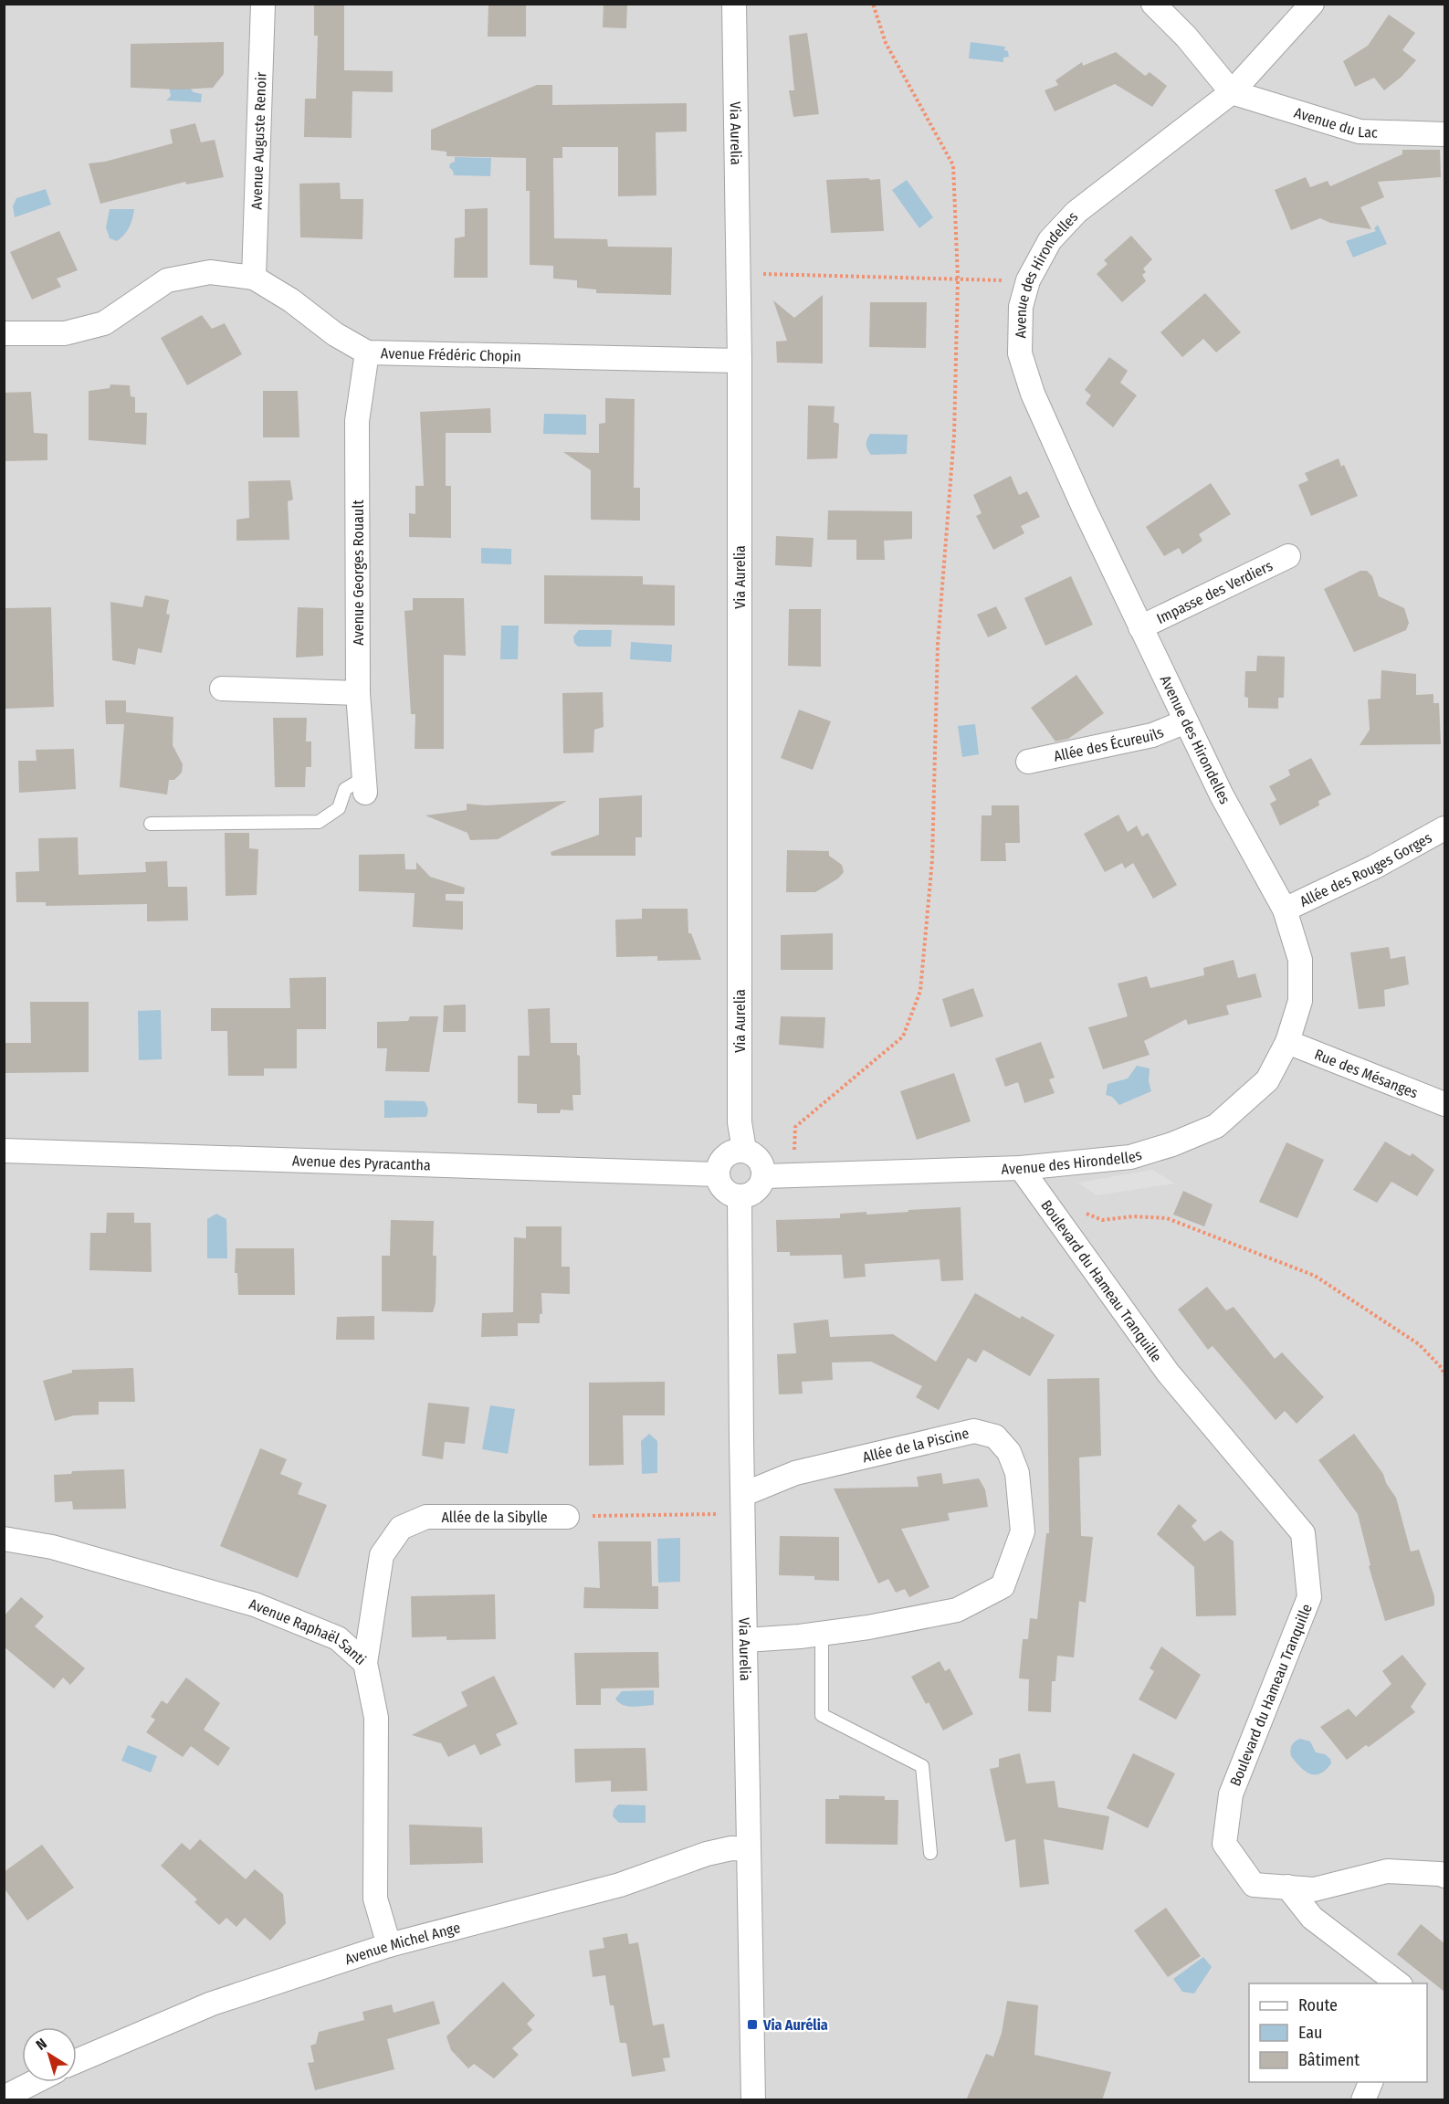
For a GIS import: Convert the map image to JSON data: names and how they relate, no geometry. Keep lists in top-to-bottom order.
{
  "streets": {
    "street": [
      "Avenue du Lac",
      "Via Aurelia",
      "Avenue Auguste Renoir",
      "Avenue des Hirondelles",
      "Avenue Frédéric Chopin",
      "Avenue Georges Rouault",
      "Impasse des Verdiers",
      "Allée des Écureuils",
      "Allée des Rouges Gorges",
      "Rue des Mésanges",
      "Avenue des Pyracantha",
      "Boulevard du Hameau Tranquille",
      "Allée de la Piscine",
      "Allée de la Sibylle",
      "Avenue Raphaël Santi",
      "Avenue Michel Ange"
    ]
  },
  "crossings": [
    ["Avenue du Lac", "Avenue des Hirondelles"],
    ["Via Aurelia", "Avenue des Hirondelles"],
    ["Via Aurelia", "Avenue Frédéric Chopin"],
    ["Via Aurelia", "Avenue des Pyracantha"],
    ["Via Aurelia", "Allée de la Piscine"],
    ["Via Aurelia", "Avenue Michel Ange"],
    ["Avenue Auguste Renoir", "Avenue Frédéric Chopin"],
    ["Avenue des Hirondelles", "Impasse des Verdiers"],
    ["Avenue des Hirondelles", "Allée des Écureuils"],
    ["Avenue des Hirondelles", "Allée des Rouges Gorges"],
    ["Avenue des Hirondelles", "Rue des Mésanges"],
    ["Avenue des Hirondelles", "Avenue des Pyracantha"],
    ["Avenue des Hirondelles", "Boulevard du Hameau Tranquille"],
    ["Avenue Frédéric Chopin", "Avenue Georges Rouault"],
    ["Allée de la Sibylle", "Avenue Raphaël Santi"],
    ["Avenue Raphaël Santi", "Avenue Michel Ange"]
  ],
  "places": {
    "transit": ["Via Aurélia"]
  },
  "legend": ["Route", "Eau", "Bâtiment"],
  "north": "top left"
}
